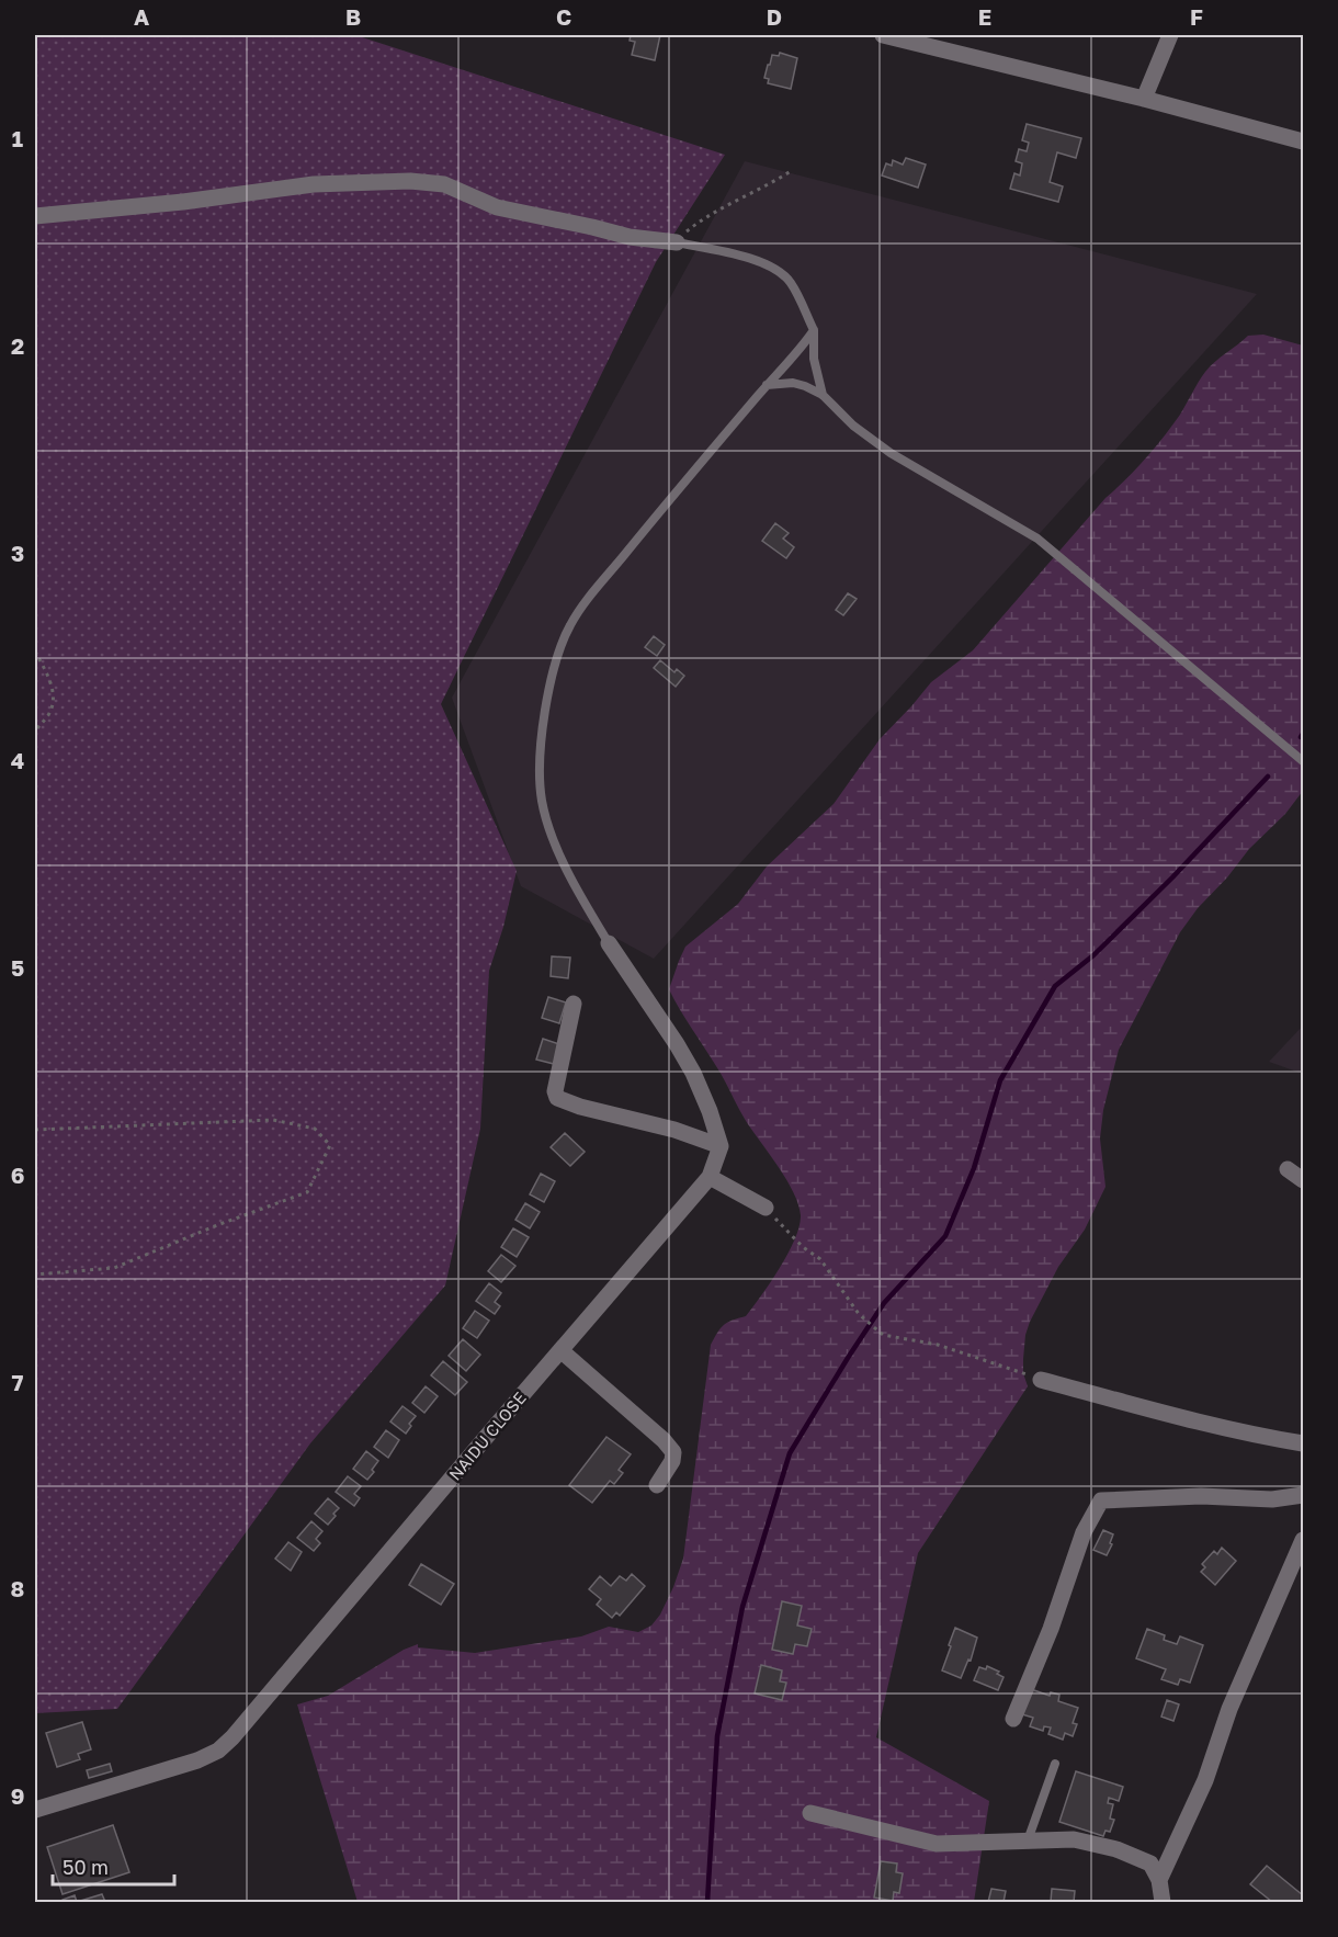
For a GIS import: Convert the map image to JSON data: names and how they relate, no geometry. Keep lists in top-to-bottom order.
{
  "streets": {
    "street": ["NAIDU CLOSE"]
  },
  "scale_bar": "50 m",
  "grid": {
    "columns": [
      "A",
      "B",
      "C",
      "D",
      "E",
      "F"
    ],
    "rows": [
      "1",
      "2",
      "3",
      "4",
      "5",
      "6",
      "7",
      "8",
      "9"
    ]
  }
}
